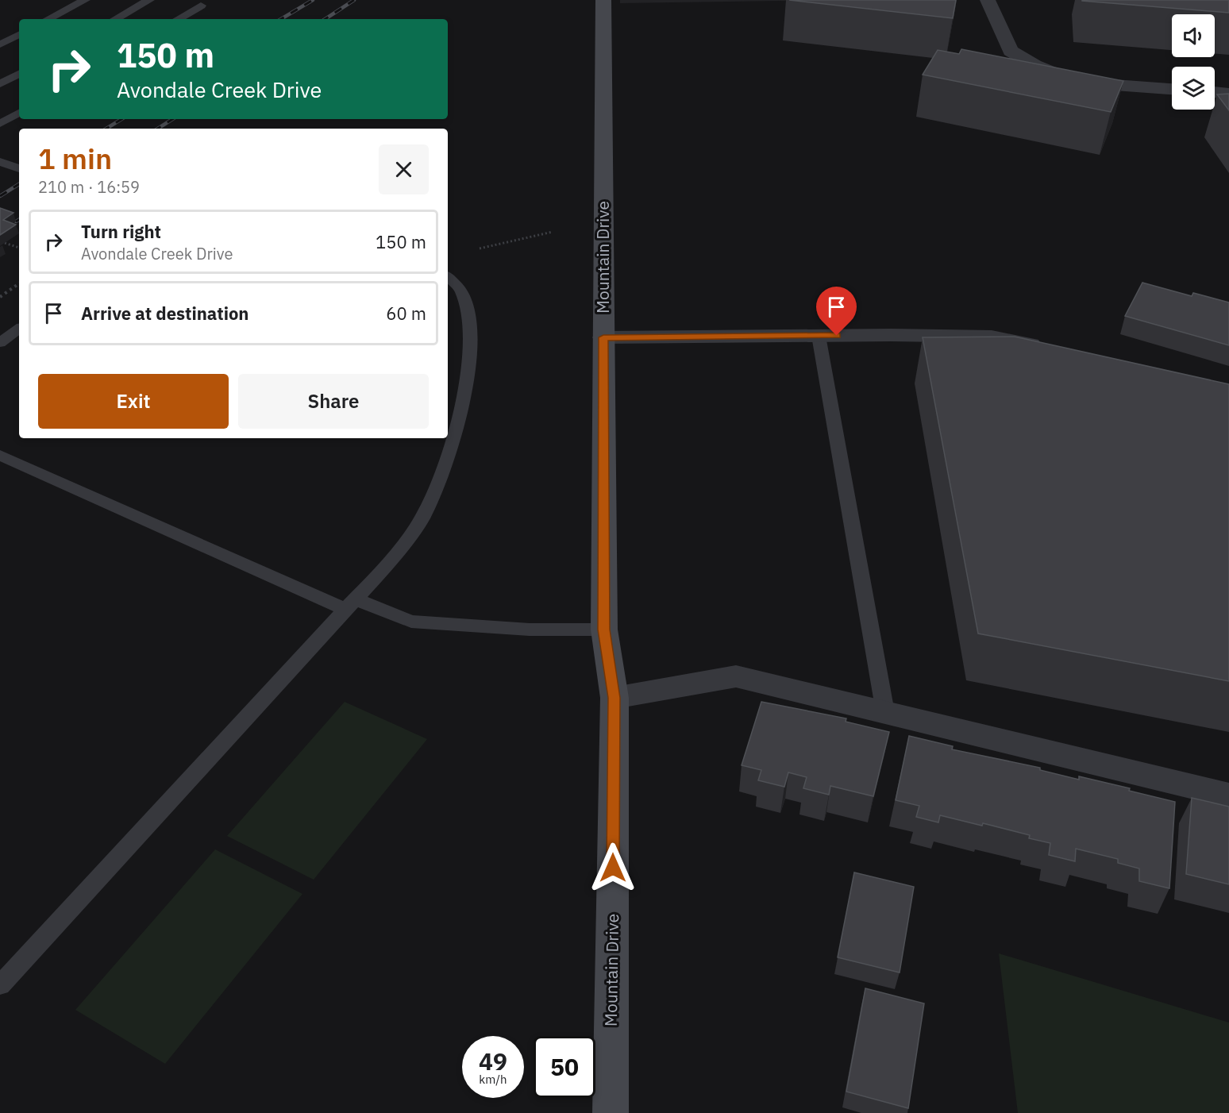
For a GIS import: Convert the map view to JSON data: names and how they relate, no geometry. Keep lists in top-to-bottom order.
{
  "streets": {
    "main road": ["Mountain Drive"]
  },
  "page": {
    "turn": ["150 m", "Avondale Creek Drive"],
    "heading": ["1 min", "210 m · 16:59"],
    "list": [
      {
        "name": "Turn right",
        "note": "Avondale Creek Drive",
        "value": "150 m"
      },
      {
        "name": "Arrive at destination",
        "value": "60 m"
      }
    ],
    "buttons": ["Exit", "Share"],
    "speed": "49 km/h",
    "limit": "50"
  }
}
